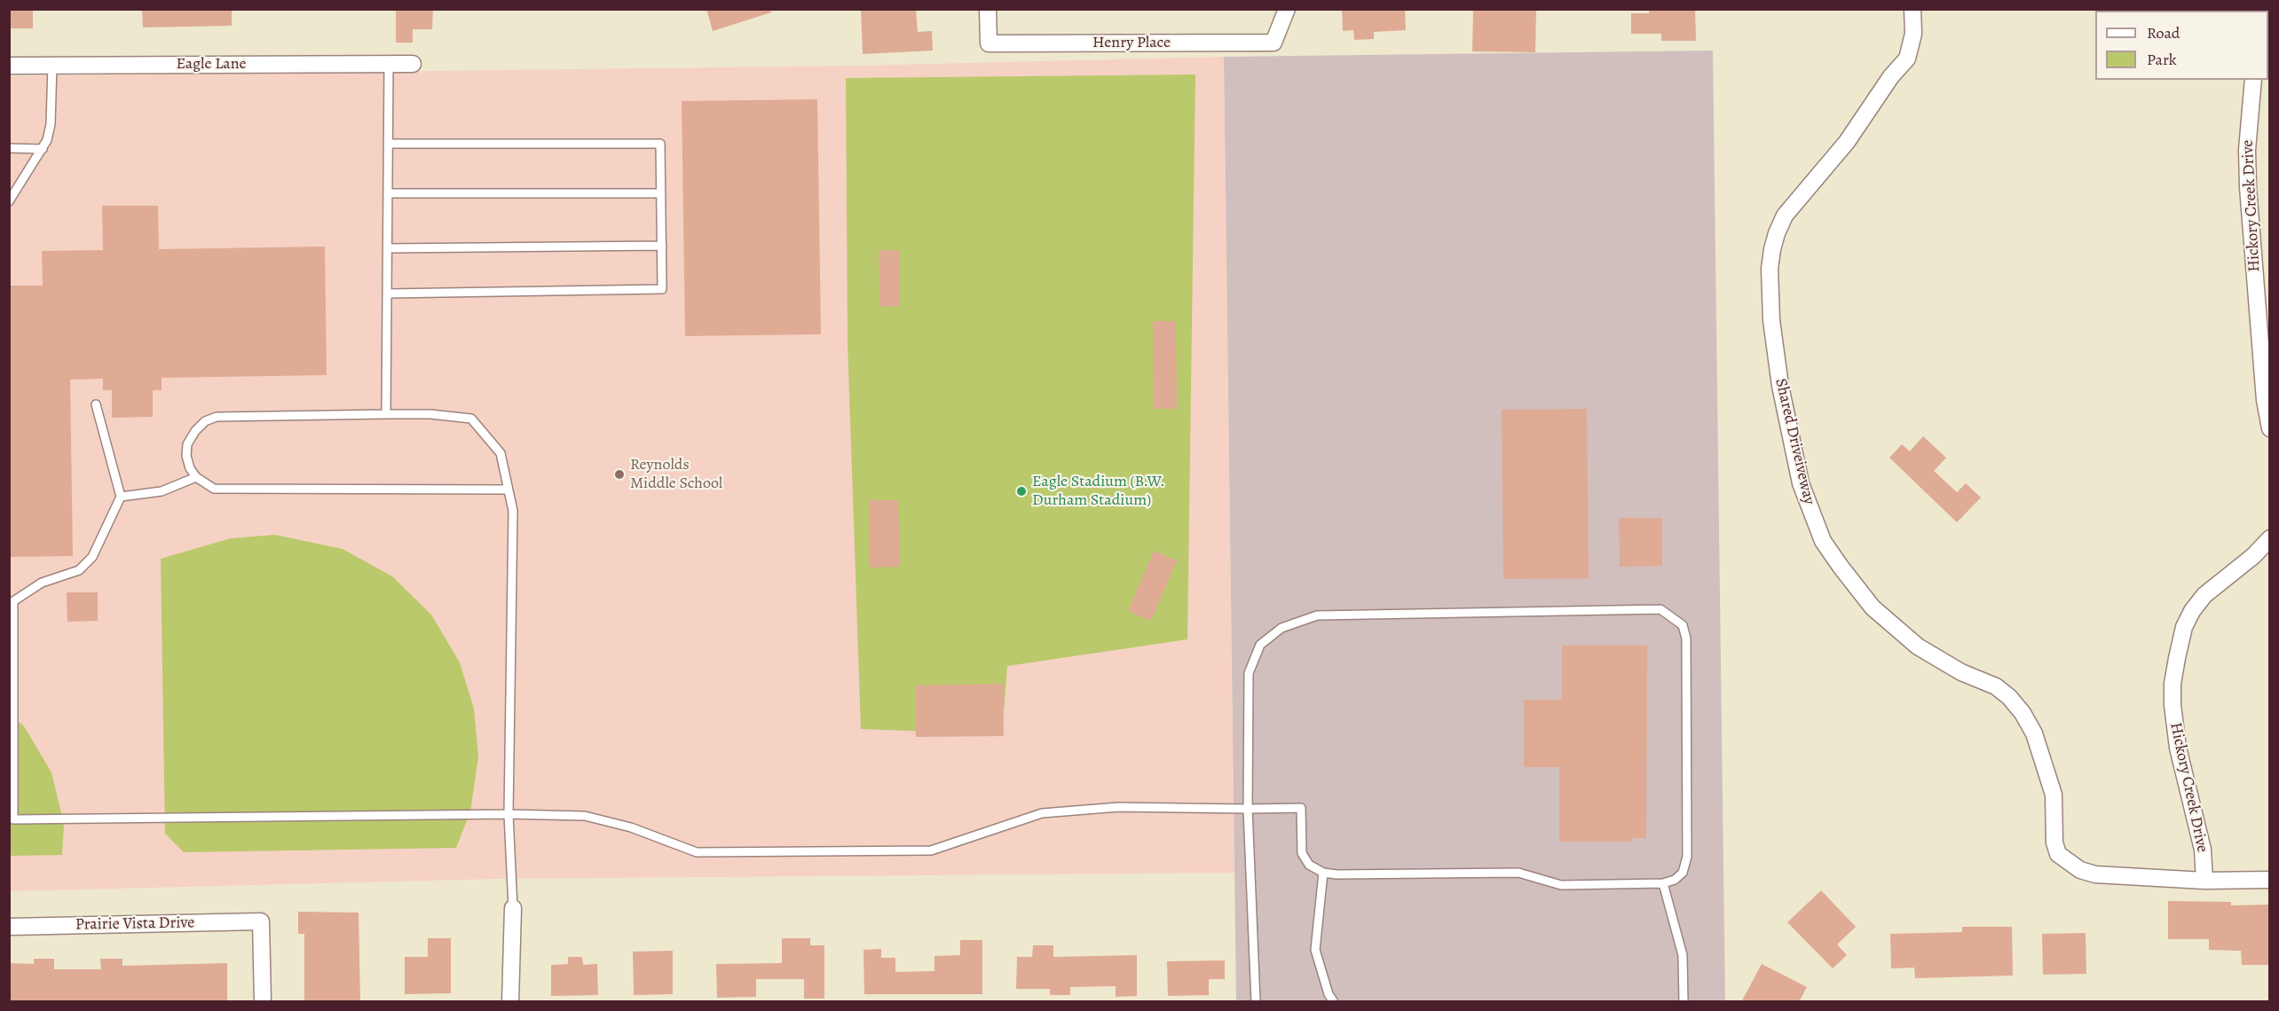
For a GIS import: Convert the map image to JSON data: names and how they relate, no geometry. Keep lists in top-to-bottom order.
{
  "streets": {
    "street": [
      "Henry Place",
      "Eagle Lane",
      "Hickory Creek Drive",
      "Shared Driveiveway",
      "Prairie Vista Drive"
    ]
  },
  "crossings": [
    ["Hickory Creek Drive", "Shared Driveiveway"]
  ],
  "places": ["Reynolds Middle School", "Eagle Stadium (B.W. Durham Stadium)"],
  "legend": ["Road", "Park"]
}
